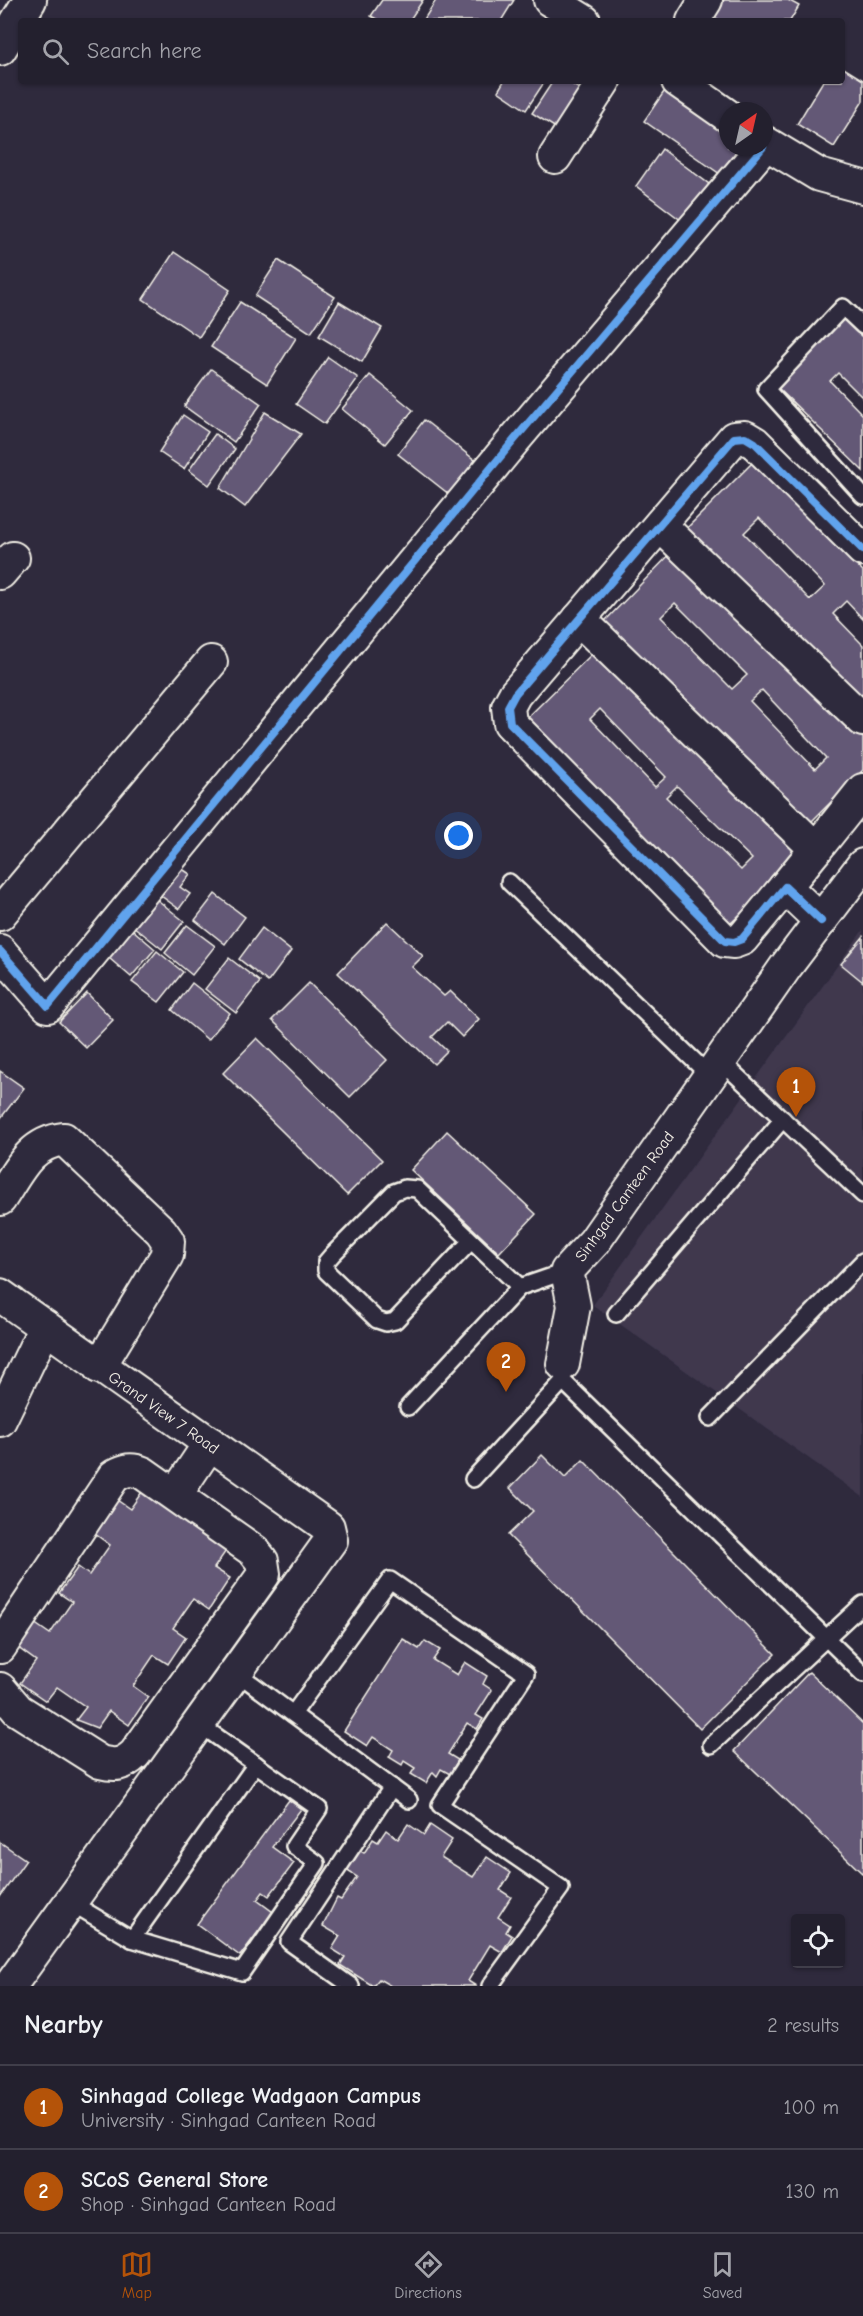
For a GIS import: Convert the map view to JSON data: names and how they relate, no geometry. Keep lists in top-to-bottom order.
{
  "streets": {
    "street": ["Sinhgad Canteen Road", "Grand View 7 Road"]
  },
  "north": "top right",
  "page": {
    "search": "Search here",
    "pins": ["1", "2"],
    "heading": ["Nearby", "2 results"],
    "list": [
      {
        "mark": "1",
        "name": "Sinhagad College Wadgaon Campus",
        "note": "University · Sinhgad Canteen Road",
        "value": "100 m"
      },
      {
        "mark": "2",
        "name": "SCoS General Store",
        "note": "Shop · Sinhgad Canteen Road",
        "value": "130 m"
      }
    ],
    "nav": ["Map", "Directions", "Saved"]
  }
}
